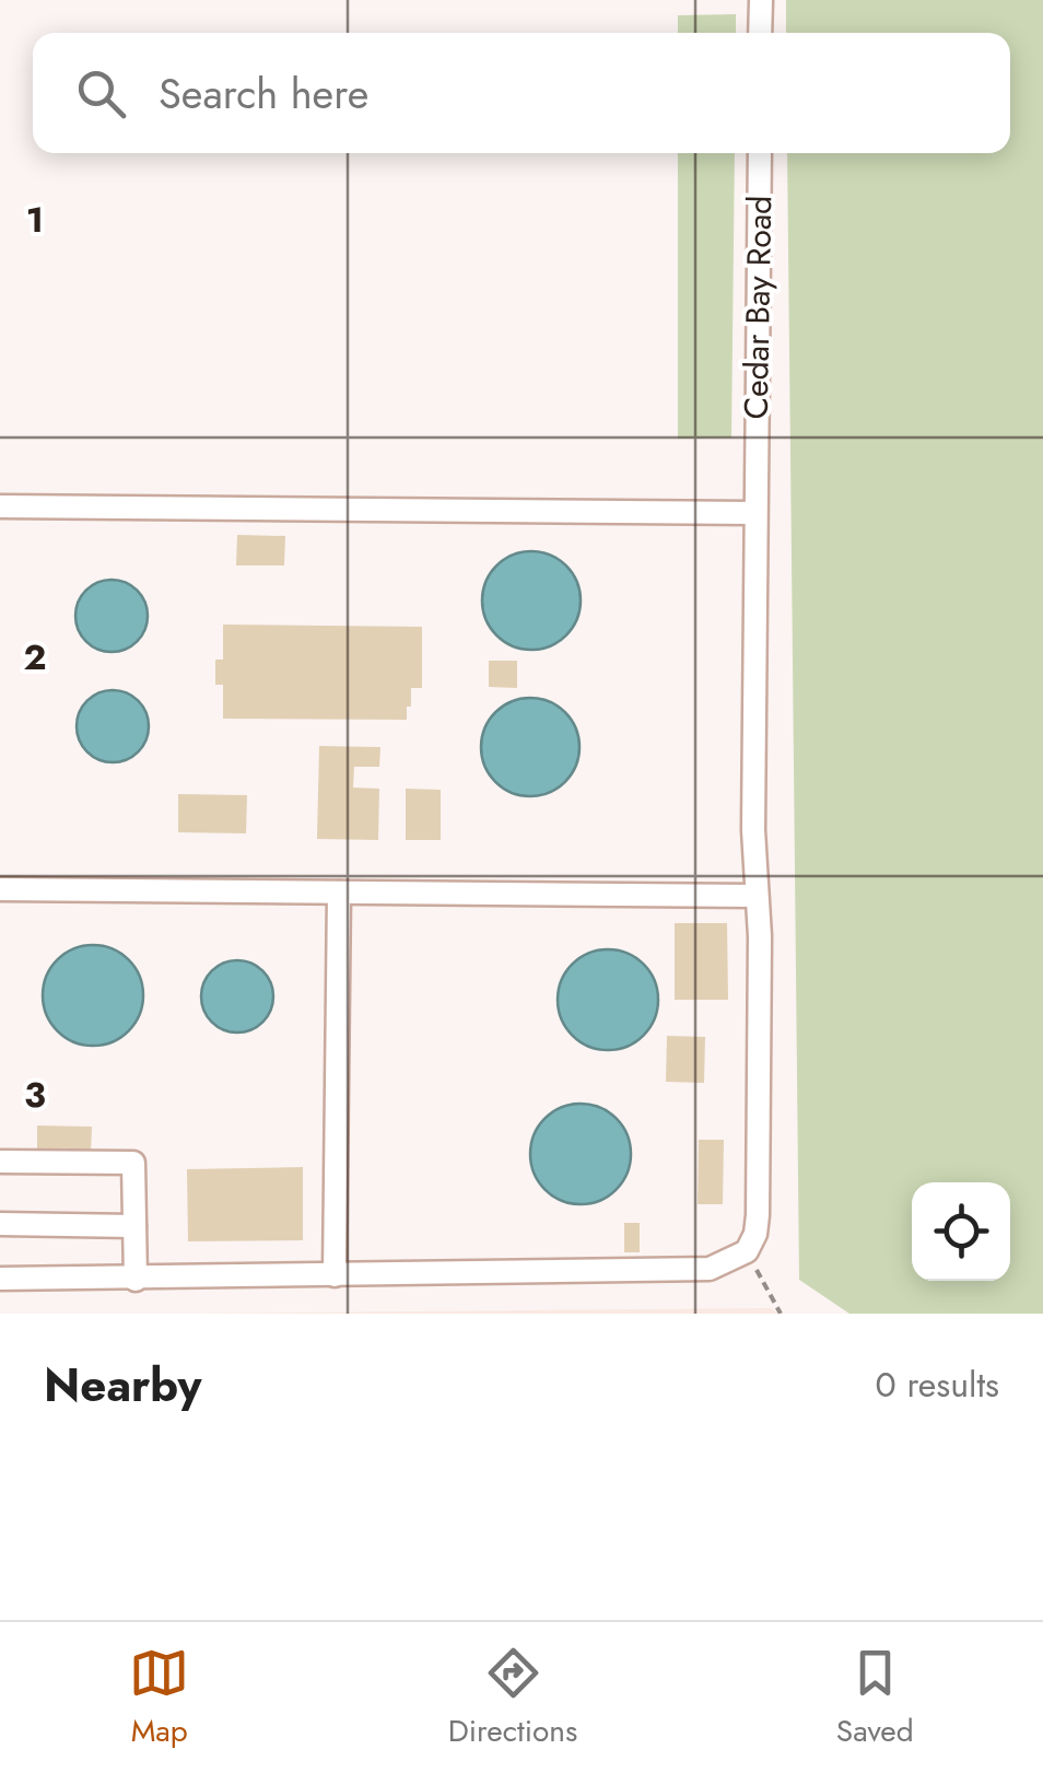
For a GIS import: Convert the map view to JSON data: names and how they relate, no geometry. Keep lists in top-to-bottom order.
{
  "streets": {
    "street": ["Cedar Bay Road"]
  },
  "page": {
    "search": "Search here",
    "heading": ["Nearby", "0 results"],
    "nav": ["Map", "Directions", "Saved"]
  },
  "grid": {
    "rows": ["1", "2", "3"]
  }
}
